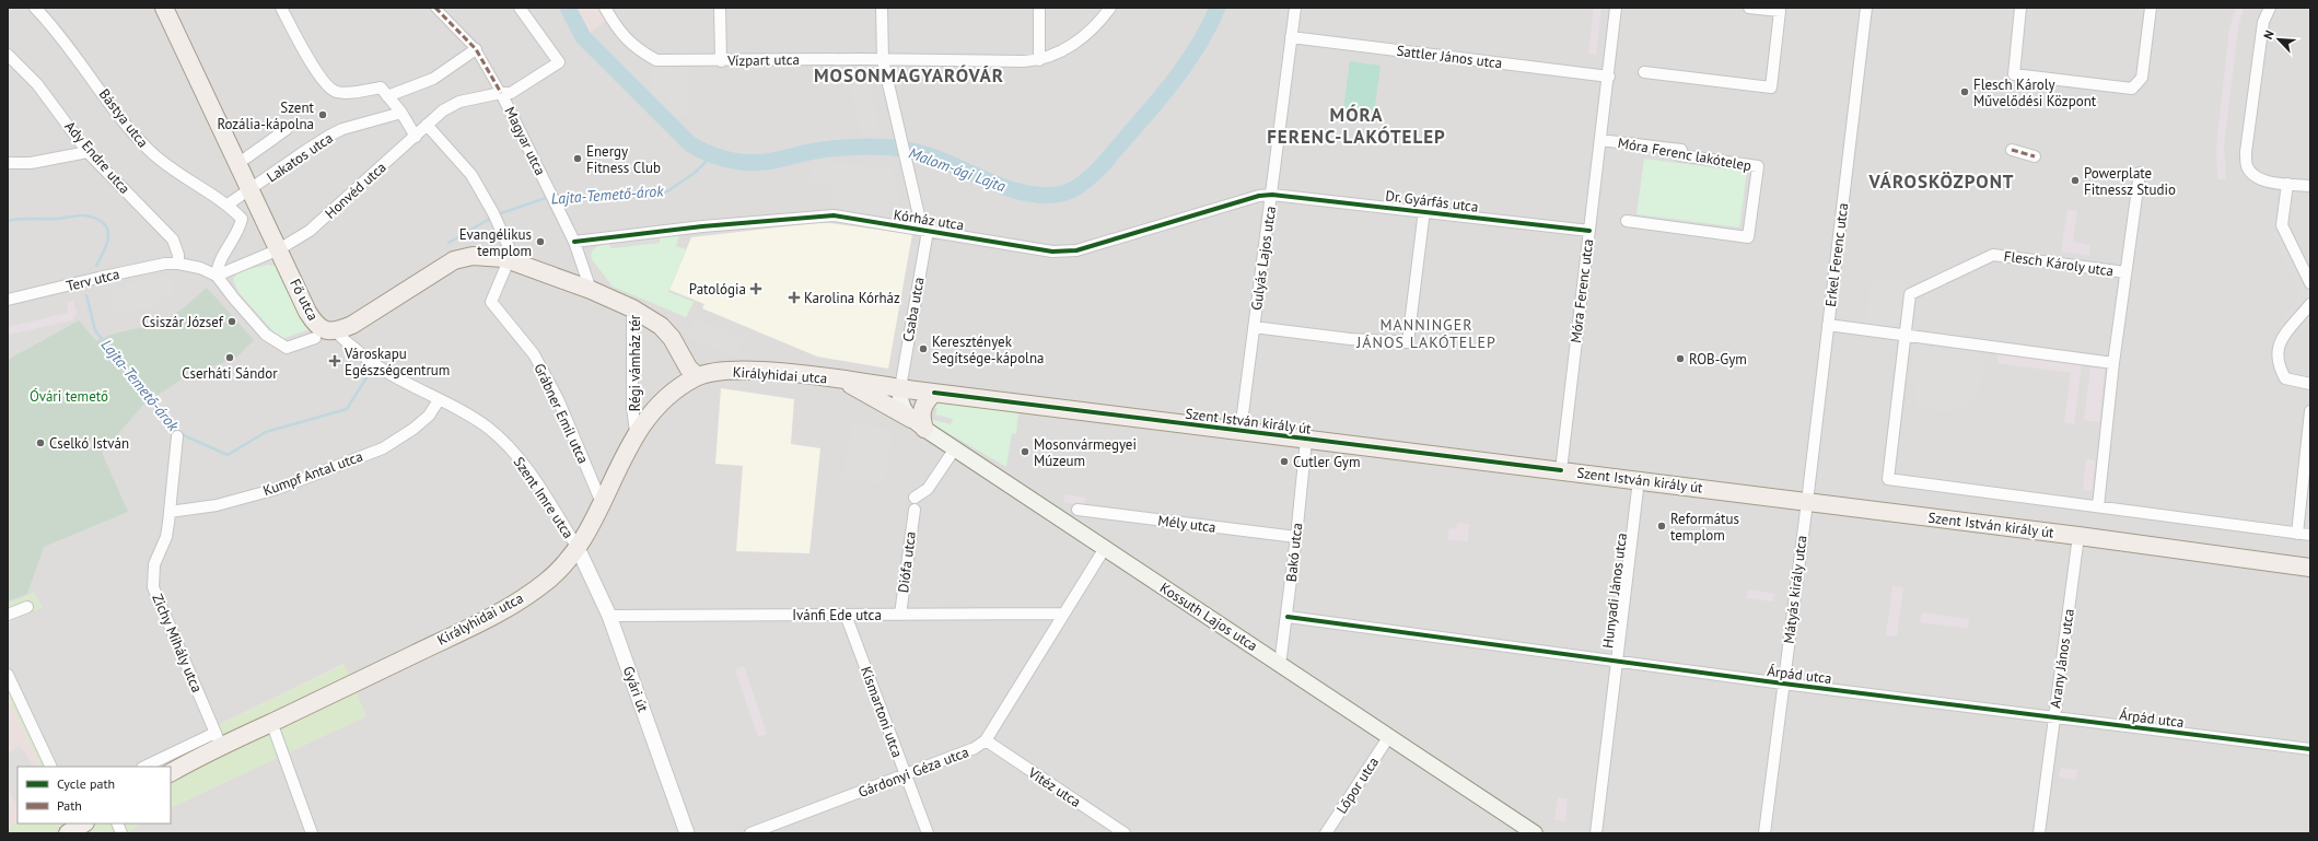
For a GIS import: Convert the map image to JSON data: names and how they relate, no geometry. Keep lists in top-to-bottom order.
{
  "streets": {
    "main road": [
      "Fő utca",
      "Régi vámház tér",
      "Királyhidai utca",
      "Szent István király út",
      "Kossuth Lajos utca"
    ],
    "street": [
      "Sattler János utca",
      "Vízpart utca",
      "Bástya utca",
      "Magyar utca",
      "Móra Ferenc lakótelep",
      "Ady Endre utca",
      "Lakatos utca",
      "Honvéd utca",
      "Dr. Gyárfás utca",
      "Kórház utca",
      "Erkel Ferenc utca",
      "Gulyás Lajos utca",
      "Flesch Károly utca",
      "Terv utca",
      "Móra Ferenc utca",
      "Csaba utca",
      "Grábner Emil utca",
      "Kumpf Antal utca",
      "Szent Imre utca",
      "Mély utca",
      "Bakó utca",
      "Diófa utca",
      "Mátyás király utca",
      "Hunyadi János utca",
      "Ivánfi Ede utca",
      "Zichy Mihály utca",
      "Arany János utca",
      "Árpád utca",
      "Gyári út",
      "Kismartoni utca",
      "Gárdonyi Géza utca",
      "Lőpor utca",
      "Vitéz utca"
    ]
  },
  "crossings": [
    ["Sattler János utca", "Gulyás Lajos utca"],
    ["Sattler János utca", "Móra Ferenc utca"],
    ["Vízpart utca", "Csaba utca"],
    ["Bástya utca", "Lakatos utca"],
    ["Magyar utca", "Honvéd utca"],
    ["Magyar utca", "Kórház utca"],
    ["Móra Ferenc lakótelep", "Móra Ferenc utca"],
    ["Ady Endre utca", "Terv utca"],
    ["Lakatos utca", "Fő utca"],
    ["Honvéd utca", "Terv utca"],
    ["Honvéd utca", "Fő utca"],
    ["Dr. Gyárfás utca", "Kórház utca"],
    ["Dr. Gyárfás utca", "Gulyás Lajos utca"],
    ["Dr. Gyárfás utca", "Móra Ferenc utca"],
    ["Kórház utca", "Gulyás Lajos utca"],
    ["Kórház utca", "Csaba utca"],
    ["Erkel Ferenc utca", "Szent István király út"],
    ["Erkel Ferenc utca", "Mátyás király utca"],
    ["Gulyás Lajos utca", "Szent István király út"],
    ["Móra Ferenc utca", "Szent István király út"],
    ["Fő utca", "Szent Imre utca"],
    ["Csaba utca", "Szent István király út"],
    ["Csaba utca", "Kossuth Lajos utca"],
    ["Régi vámház tér", "Királyhidai utca"],
    ["Királyhidai utca", "Grábner Emil utca"],
    ["Királyhidai utca", "Szent István király út"],
    ["Királyhidai utca", "Szent Imre utca"],
    ["Királyhidai utca", "Zichy Mihály utca"],
    ["Királyhidai utca", "Gyári út"],
    ["Szent István király út", "Bakó utca"],
    ["Szent István király út", "Mátyás király utca"],
    ["Szent István király út", "Hunyadi János utca"],
    ["Szent István király út", "Kossuth Lajos utca"],
    ["Szent István király út", "Arany János utca"],
    ["Kumpf Antal utca", "Szent Imre utca"],
    ["Kumpf Antal utca", "Zichy Mihály utca"],
    ["Szent Imre utca", "Gyári út"],
    ["Mély utca", "Bakó utca"],
    ["Bakó utca", "Kossuth Lajos utca"],
    ["Bakó utca", "Árpád utca"],
    ["Diófa utca", "Ivánfi Ede utca"],
    ["Mátyás király utca", "Árpád utca"],
    ["Hunyadi János utca", "Árpád utca"],
    ["Ivánfi Ede utca", "Gyári út"],
    ["Ivánfi Ede utca", "Kismartoni utca"],
    ["Ivánfi Ede utca", "Gárdonyi Géza utca"],
    ["Kossuth Lajos utca", "Gárdonyi Géza utca"],
    ["Kossuth Lajos utca", "Lőpor utca"],
    ["Arany János utca", "Árpád utca"],
    ["Kismartoni utca", "Gárdonyi Géza utca"],
    ["Gárdonyi Géza utca", "Vitéz utca"]
  ],
  "districts": [
    "MOSONMAGYARÓVÁR",
    "MÓRA FERENC-LAKÓTELEP",
    "VÁROSKÖZPONT",
    "MANNINGER JÁNOS LAKÓTELEP"
  ],
  "water": ["Malom-ági Lajta", "Lajta-Temető-árok"],
  "parks": ["Óvári temető"],
  "places": {
    "other": [
      "Flesch Károly Művelődési Központ",
      "Szent Rozália-kápolna",
      "Energy Fitness Club",
      "Powerplate Fitnessz Studio",
      "Evangélikus templom",
      "Csiszár József",
      "Keresztények Segítsége-kápolna",
      "Cserháti Sándor",
      "ROB-Gym",
      "Cselkó István",
      "Mosonvármegyei Múzeum",
      "Cutler Gym",
      "Református templom"
    ],
    "health": ["Patológia", "Karolina Kórház", "Városkapu Egészségcentrum"]
  },
  "legend": ["Cycle path", "Path"],
  "north": "top left"
}
